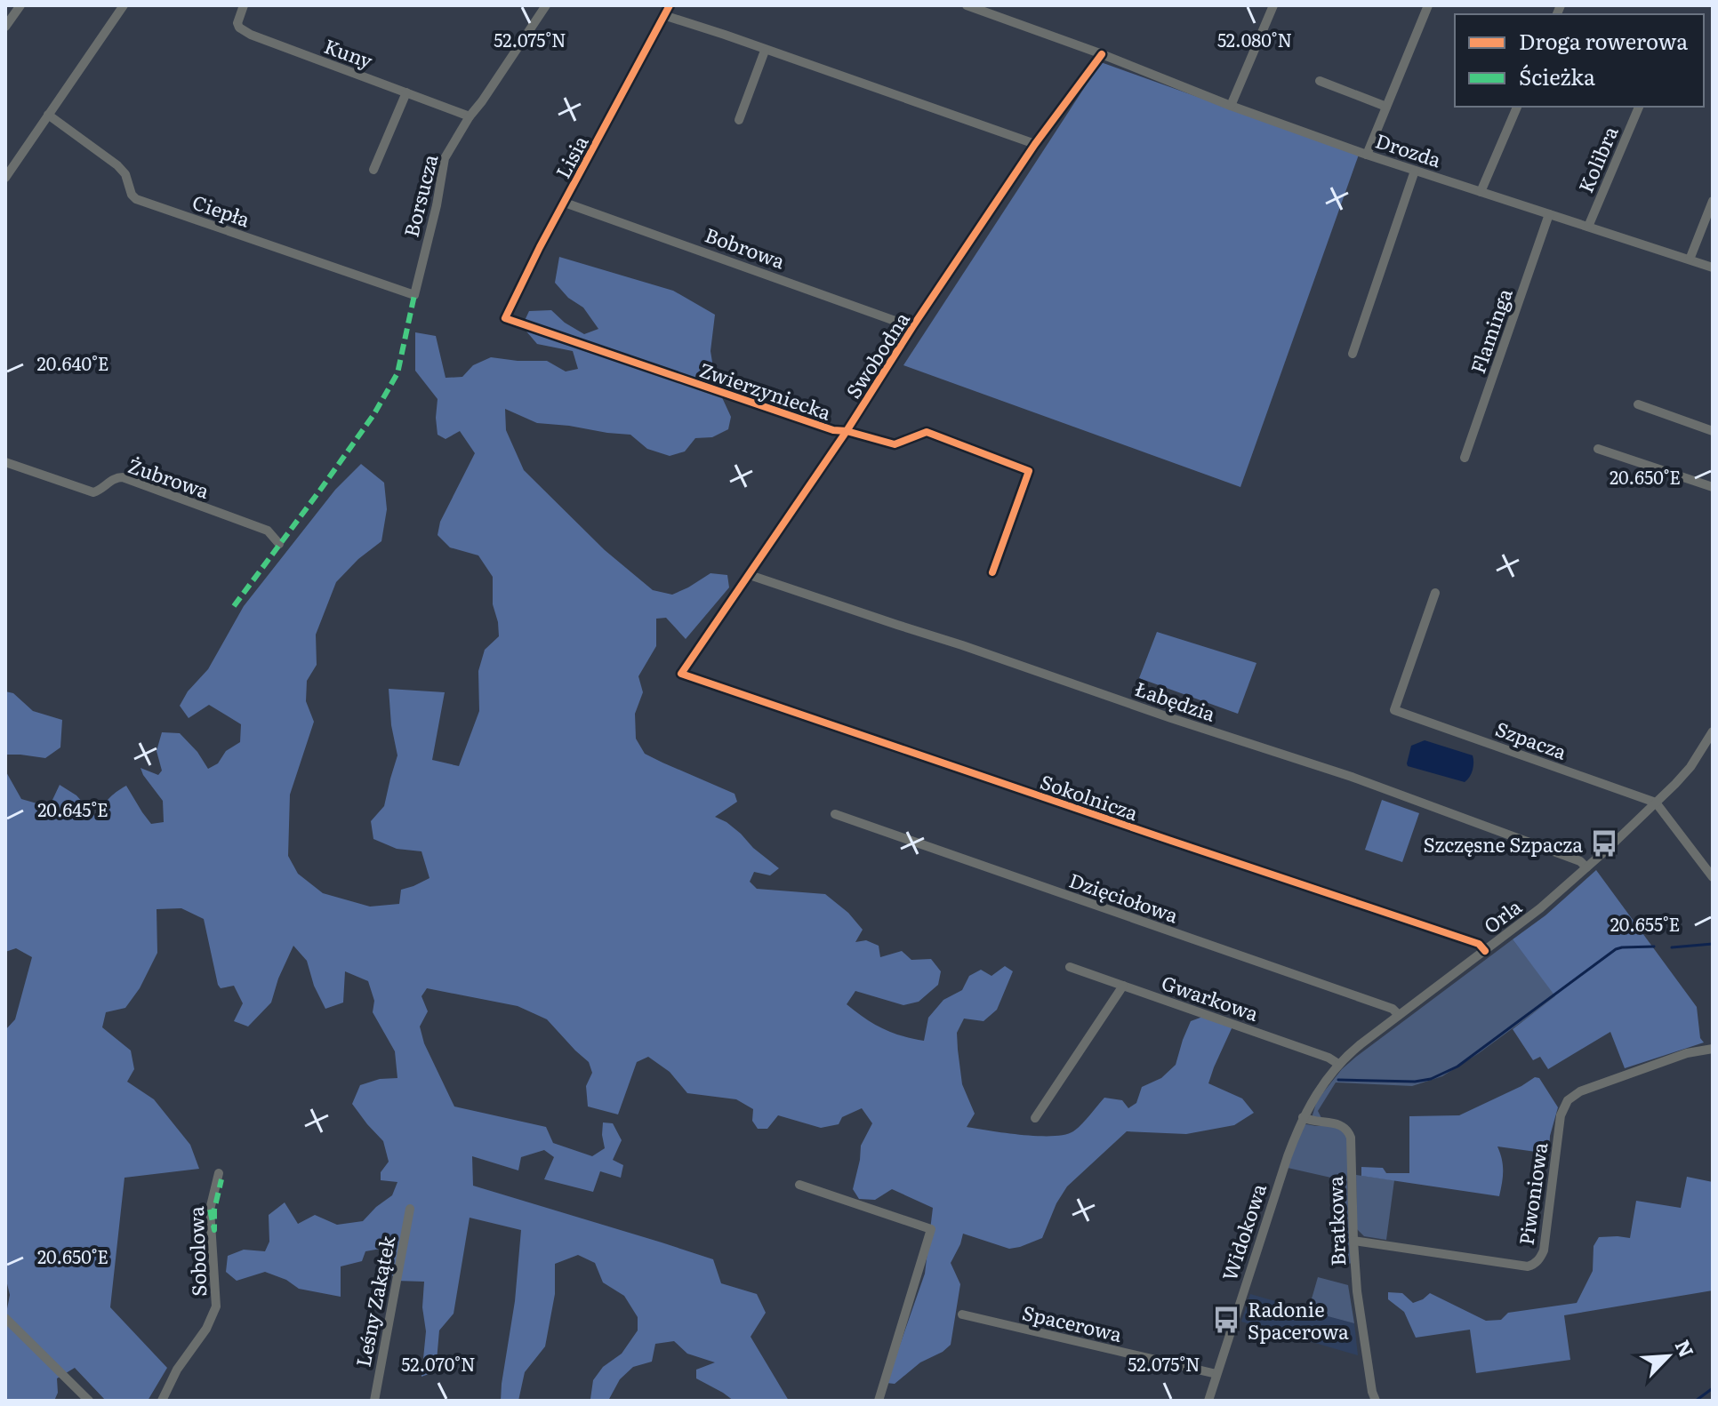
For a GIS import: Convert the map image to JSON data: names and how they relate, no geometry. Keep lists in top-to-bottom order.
{
  "streets": {
    "street": [
      "Kuny",
      "Drozda",
      "Lisia",
      "Kolibra",
      "Borsucza",
      "Ciepła",
      "Bobrowa",
      "Flaminga",
      "Swobodna",
      "Zwierzyniecka",
      "Żubrowa",
      "Łabędzia",
      "Szpacza",
      "Sokolnicza",
      "Dzięciołowa",
      "Orla",
      "Gwarkowa",
      "Piwoniowa",
      "Bratkowa",
      "Widokowa",
      "Sobolowa",
      "Leśny Zakątek",
      "Spacerowa"
    ]
  },
  "crossings": [
    ["Kuny", "Borsucza"],
    ["Drozda", "Kolibra"],
    ["Drozda", "Flaminga"],
    ["Drozda", "Swobodna"],
    ["Lisia", "Bobrowa"],
    ["Lisia", "Zwierzyniecka"],
    ["Borsucza", "Ciepła"],
    ["Bobrowa", "Swobodna"],
    ["Swobodna", "Zwierzyniecka"],
    ["Swobodna", "Łabędzia"],
    ["Swobodna", "Sokolnicza"],
    ["Łabędzia", "Orla"],
    ["Szpacza", "Orla"],
    ["Sokolnicza", "Orla"],
    ["Dzięciołowa", "Orla"],
    ["Orla", "Gwarkowa"],
    ["Orla", "Bratkowa"],
    ["Orla", "Widokowa"],
    ["Piwoniowa", "Bratkowa"],
    ["Bratkowa", "Widokowa"],
    ["Widokowa", "Spacerowa"]
  ],
  "places": {
    "bus stop": ["Szczęsne Szpacza", "Radonie Spacerowa"]
  },
  "legend": ["Droga rowerowa", "Ścieżka"],
  "north": "top right",
  "coordinates": [
    "52.075°N",
    "52.080°N",
    "20.640°E",
    "20.650°E",
    "20.645°E",
    "20.655°E",
    "52.070°N"
  ]
}
